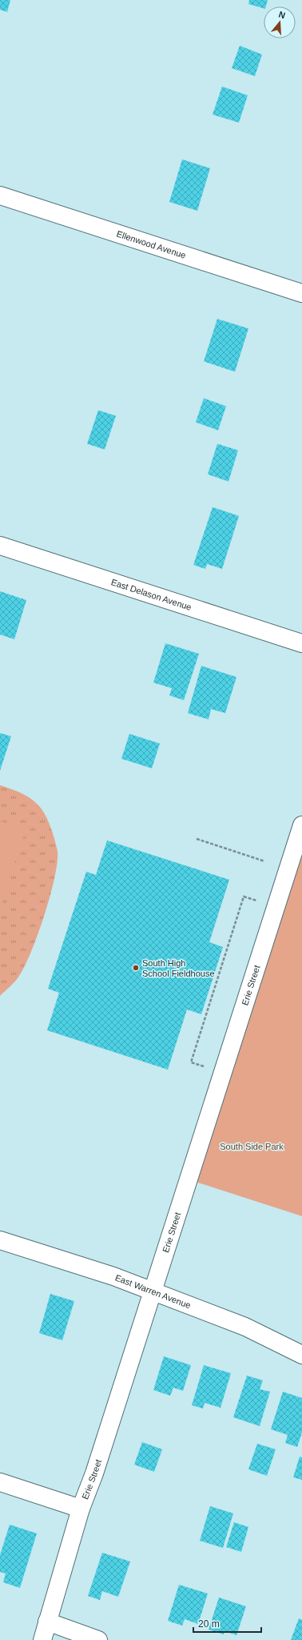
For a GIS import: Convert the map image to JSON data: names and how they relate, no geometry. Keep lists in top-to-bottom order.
{
  "streets": {
    "street": [
      "Ellenwood Avenue",
      "East Delason Avenue",
      "Erie Street",
      "East Warren Avenue"
    ]
  },
  "crossings": [
    ["Erie Street", "East Warren Avenue"]
  ],
  "parks": ["South Side Park"],
  "places": ["South High School Fieldhouse"],
  "scale_bar": "20 m",
  "north": "top"
}
